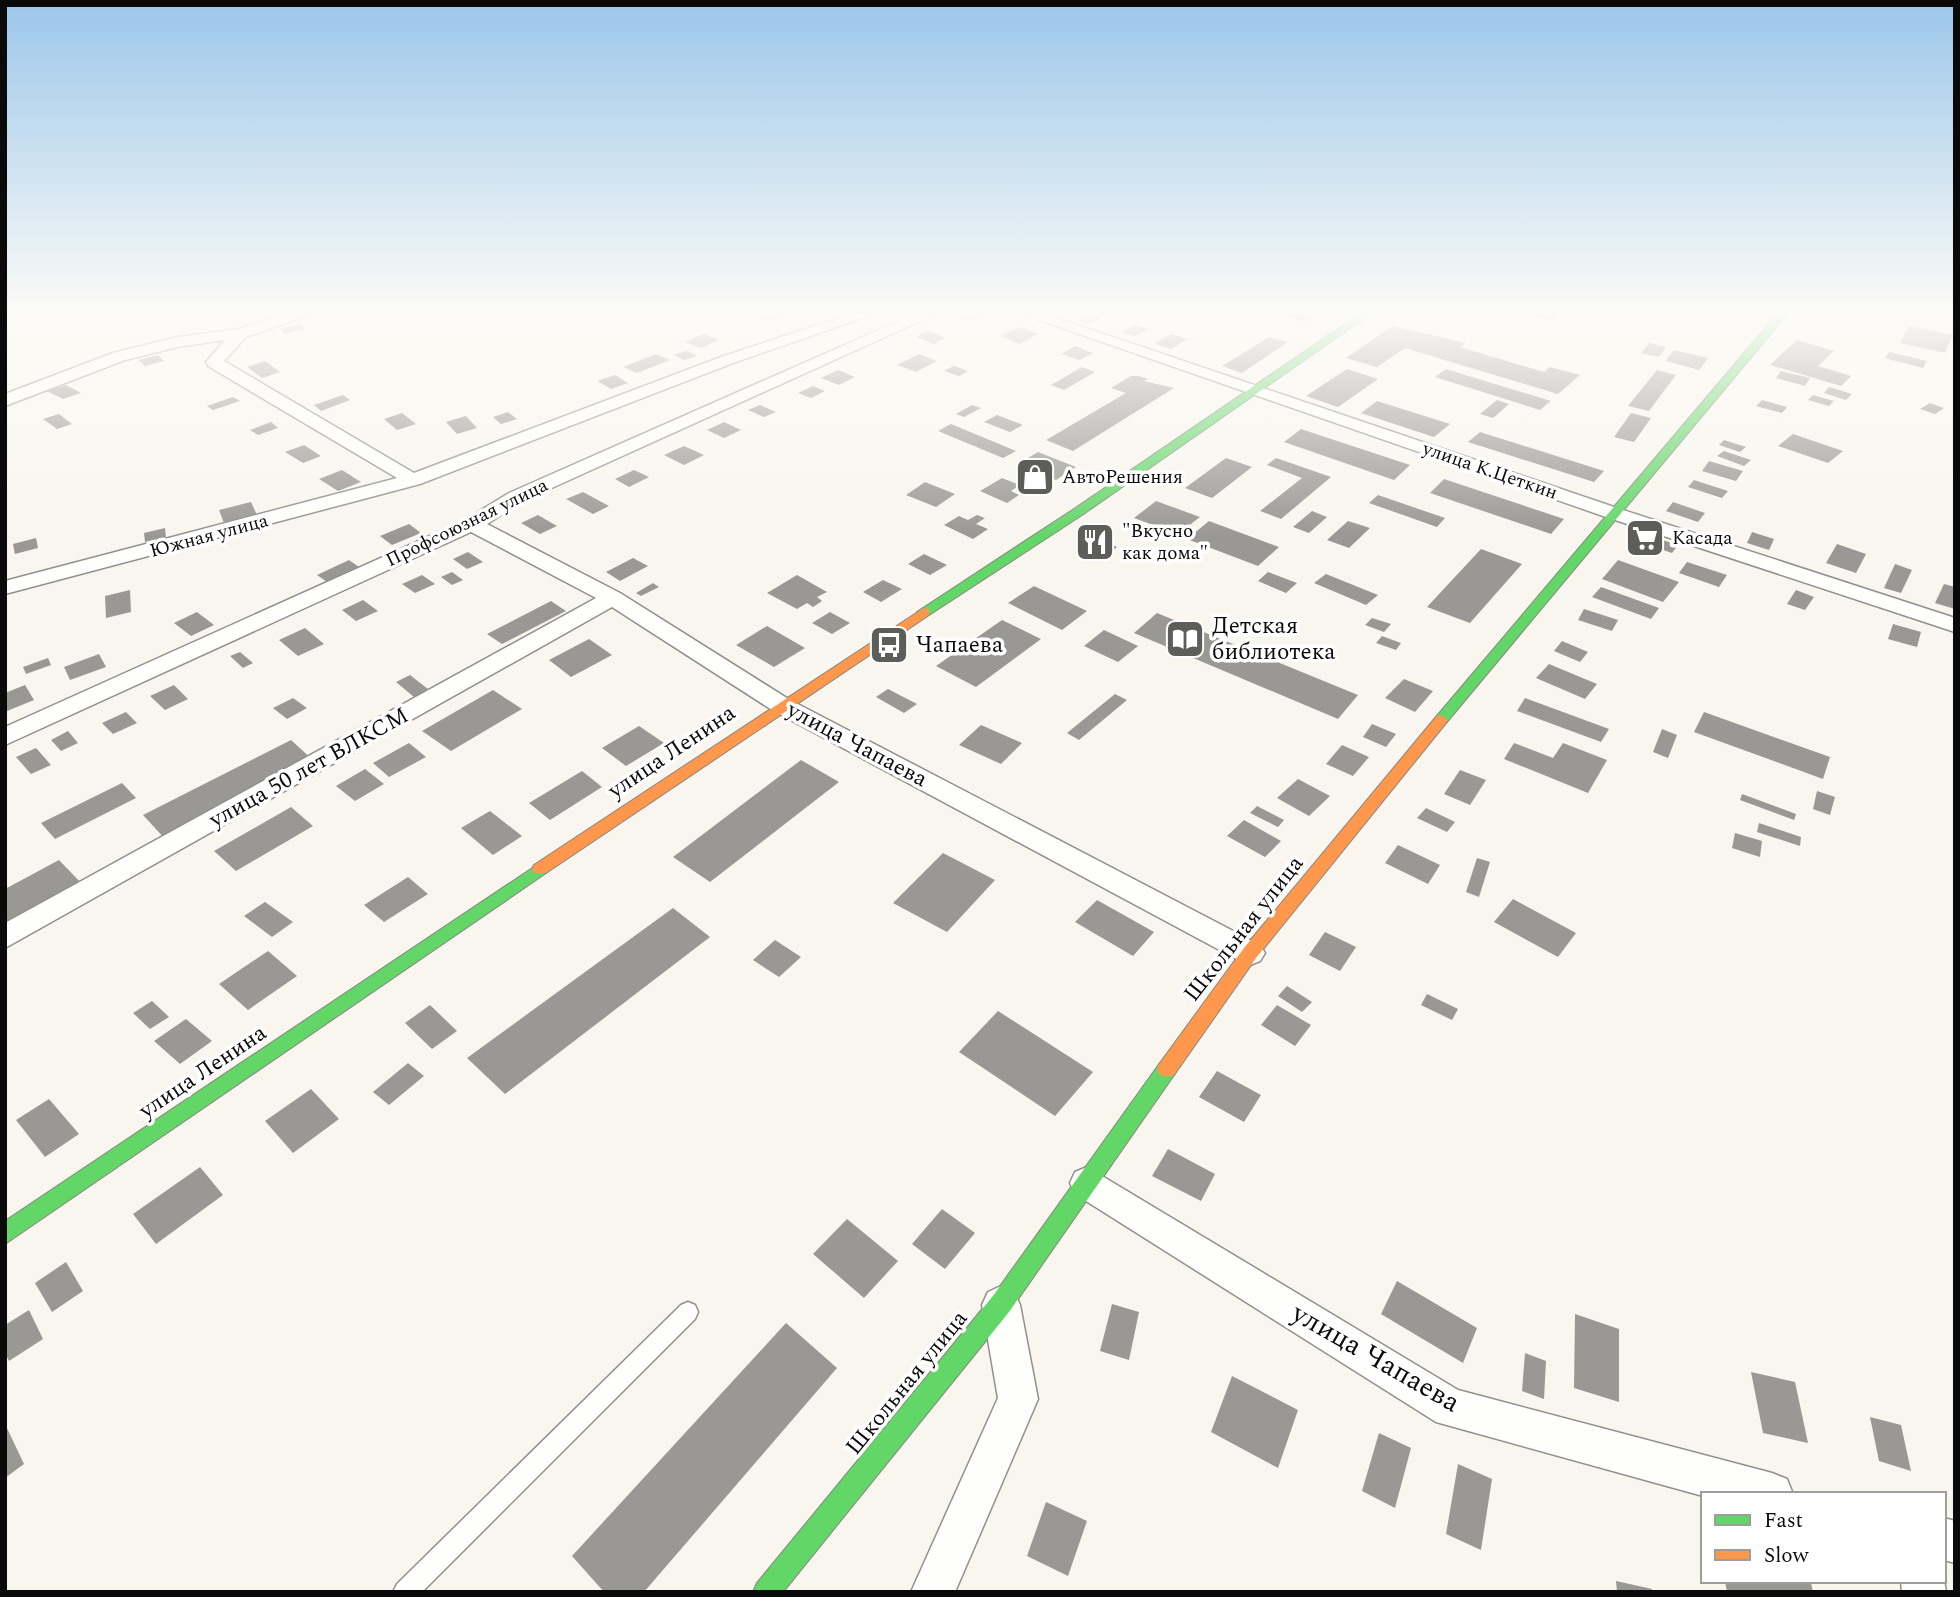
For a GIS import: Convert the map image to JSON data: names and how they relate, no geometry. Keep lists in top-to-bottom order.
{
  "streets": {
    "street": [
      "улица К.Цеткин",
      "Профсоюзная улица",
      "Южная улица",
      "улица Чапаева",
      "улица Ленина",
      "улица 50 лет ВЛКСМ",
      "Школьная улица"
    ]
  },
  "crossings": [
    ["улица К.Цеткин", "улица Ленина"],
    ["улица К.Цеткин", "Школьная улица"],
    ["Профсоюзная улица", "улица Чапаева"],
    ["улица Чапаева", "улица Ленина"],
    ["улица Чапаева", "улица 50 лет ВЛКСМ"],
    ["улица Чапаева", "Школьная улица"]
  ],
  "places": {
    "shop": ["АвтоРешения"],
    "supermarket": ["Касада"],
    "restaurant": ["\"Вкусно как дома\""],
    "library": ["Детская библиотека"],
    "bus stop": ["Чапаева"]
  },
  "legend": ["Fast", "Slow"]
}
